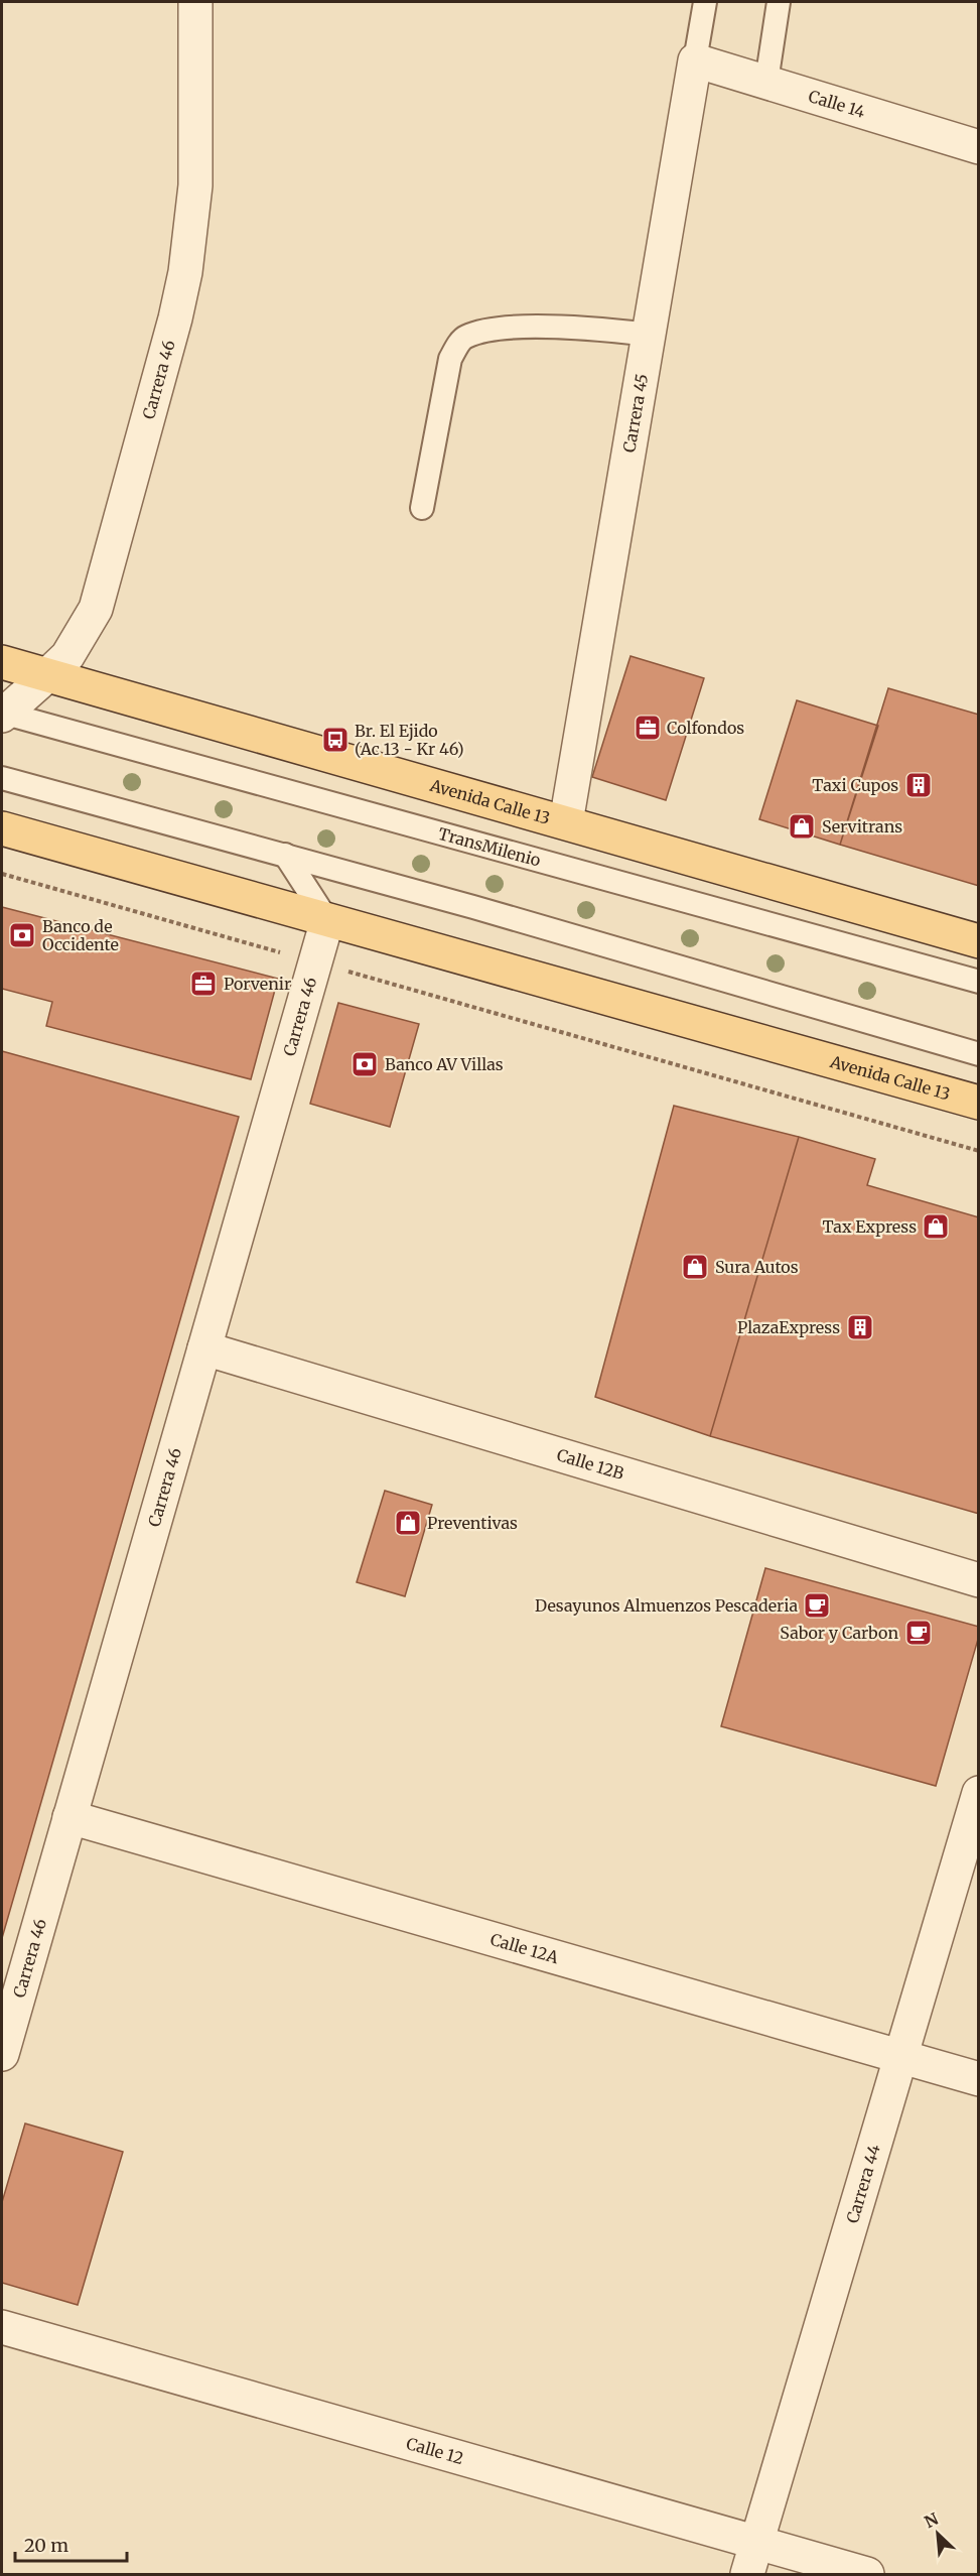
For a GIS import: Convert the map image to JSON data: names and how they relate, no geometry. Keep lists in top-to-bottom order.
{
  "streets": {
    "main road": ["Avenida Calle 13"],
    "street": [
      "Calle 14",
      "Carrera 46",
      "Carrera 45",
      "Calle 12B",
      "Calle 12A",
      "Carrera 44",
      "Calle 12"
    ],
    "lane": ["TransMilenio"]
  },
  "crossings": [
    ["Calle 14", "Carrera 45"],
    ["Carrera 46", "Avenida Calle 13"],
    ["Carrera 46", "TransMilenio"],
    ["Carrera 46", "Calle 12B"],
    ["Carrera 46", "Calle 12A"],
    ["Carrera 45", "Avenida Calle 13"],
    ["Calle 12A", "Carrera 44"],
    ["Carrera 44", "Calle 12"]
  ],
  "places": {
    "office": ["Colfondos", "Porvenir"],
    "bus stop": ["Br. El Ejido (Ac 13 - Kr 46)"],
    "building": ["Taxi Cupos", "PlazaExpress"],
    "shop": [
      "Servitrans",
      "Tax Express",
      "Sura Autos",
      "Preventivas"
    ],
    "bank": ["Banco de Occidente", "Banco AV Villas"],
    "cafe": ["Desayunos Almuenzos Pescaderia", "Sabor y Carbon"]
  },
  "scale_bar": "20 m",
  "north": "top left"
}
